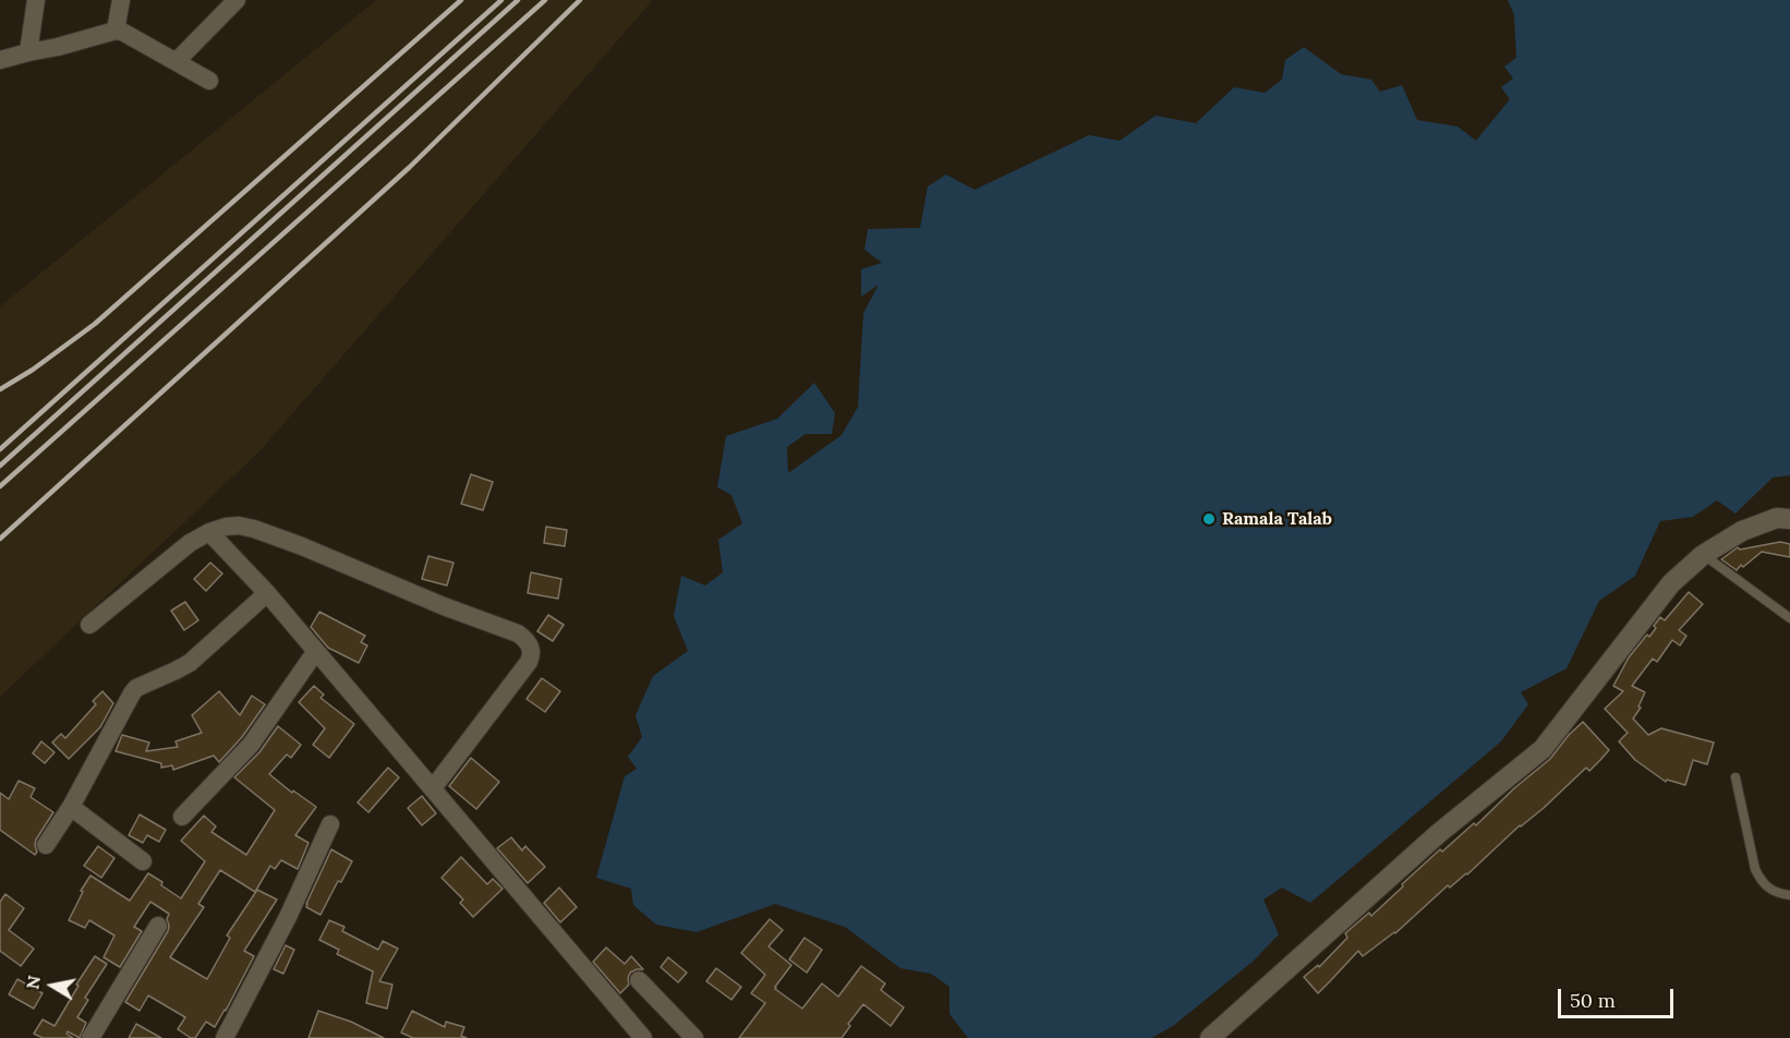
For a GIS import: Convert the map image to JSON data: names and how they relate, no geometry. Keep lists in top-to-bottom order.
{
  "places": ["Ramala Talab"],
  "scale_bar": "50 m",
  "north": "left"
}
